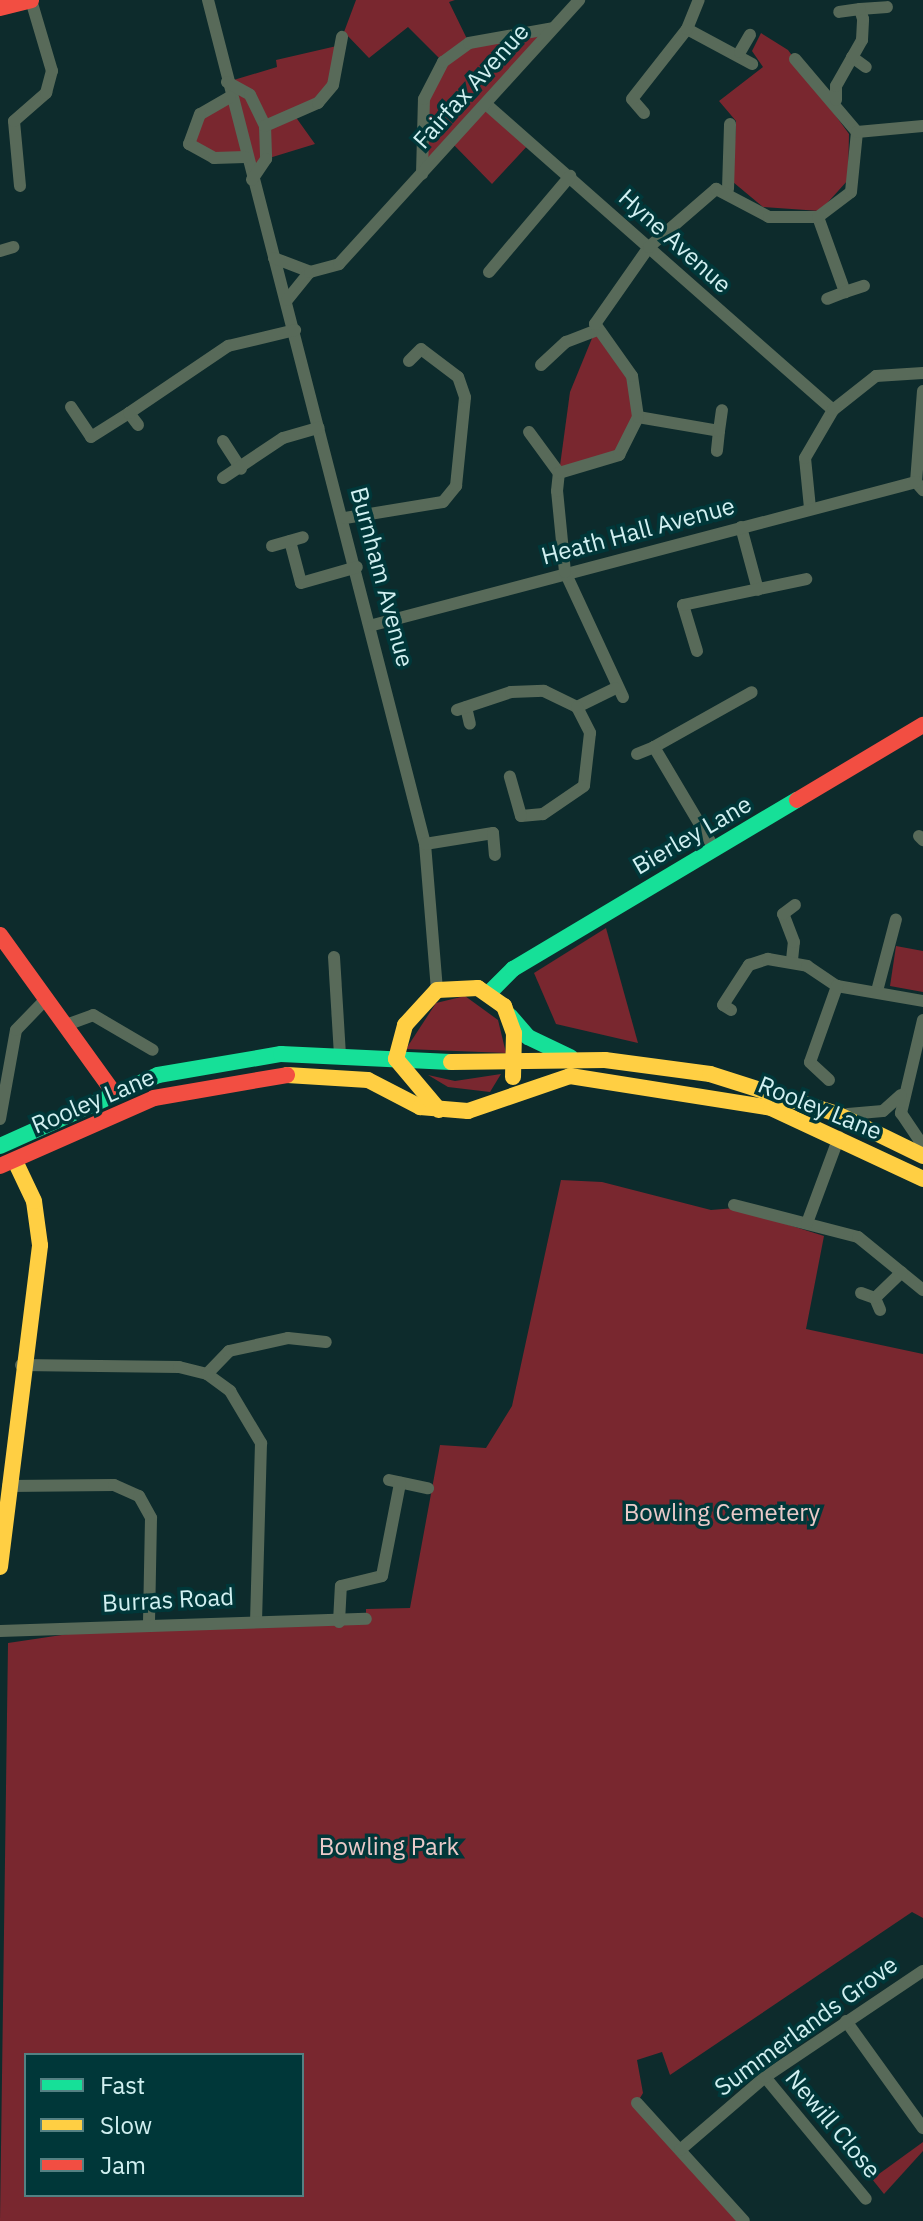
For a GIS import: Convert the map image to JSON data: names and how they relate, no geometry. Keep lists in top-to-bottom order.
{
  "streets": {
    "main road": ["Bierley Lane", "Rooley Lane"],
    "street": [
      "Fairfax Avenue",
      "Hyne Avenue",
      "Heath Hall Avenue",
      "Burnham Avenue",
      "Burras Road",
      "Summerlands Grove",
      "Newill Close"
    ]
  },
  "crossings": [
    ["Fairfax Avenue", "Hyne Avenue"],
    ["Fairfax Avenue", "Burnham Avenue"],
    ["Heath Hall Avenue", "Burnham Avenue"],
    ["Summerlands Grove", "Newill Close"]
  ],
  "parks": ["Bowling Cemetery", "Bowling Park"],
  "legend": ["Fast", "Slow", "Jam"]
}
